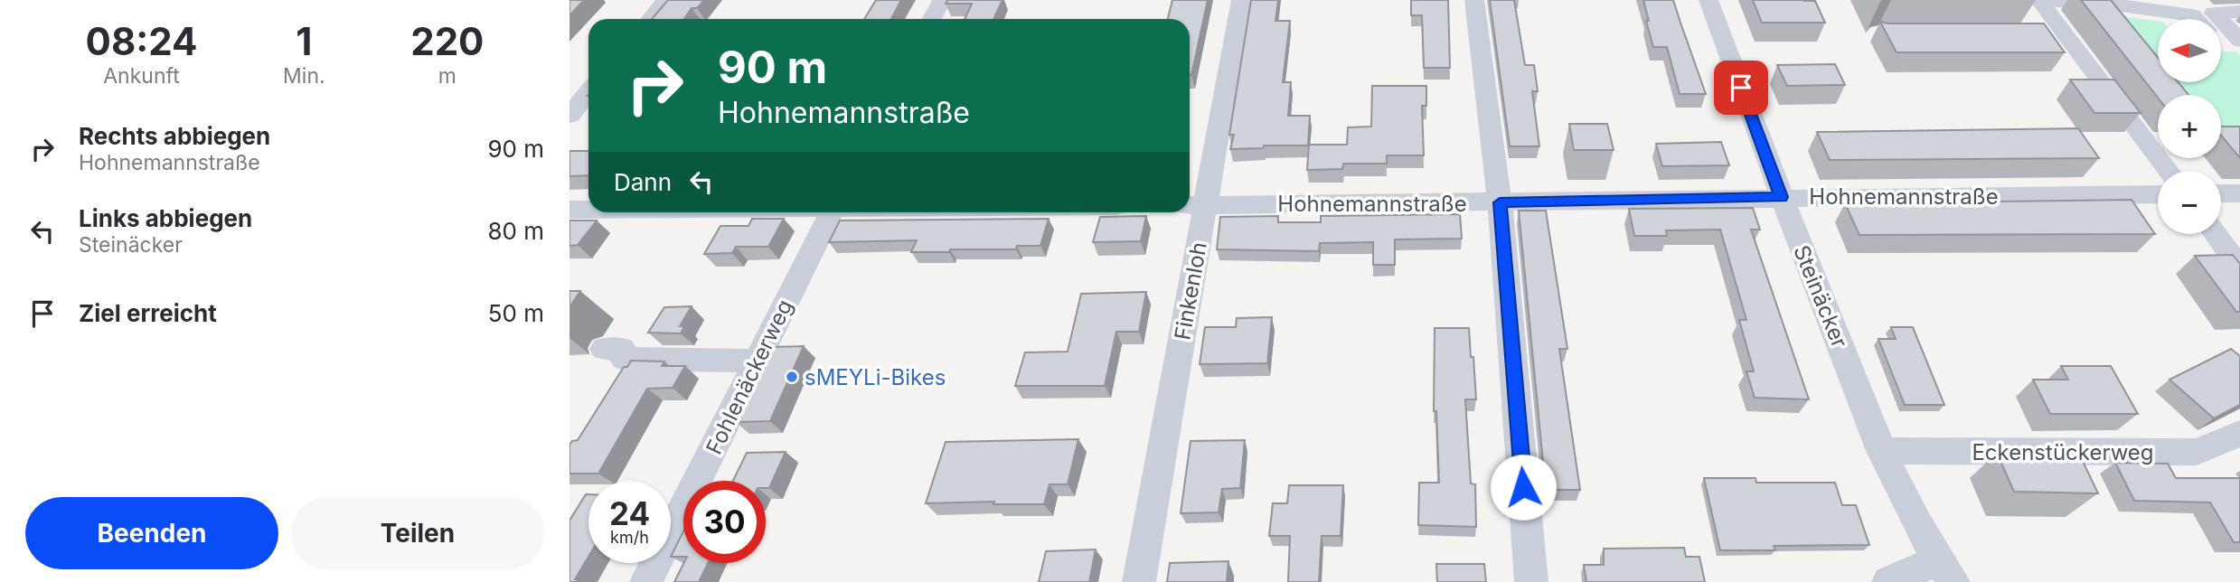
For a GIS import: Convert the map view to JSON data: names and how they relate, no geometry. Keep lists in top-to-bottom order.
{
  "streets": {
    "street": [
      "Hohnemannstraße",
      "Finkenloh",
      "Steinäcker",
      "Fohlenäckerweg",
      "Eckenstückerweg"
    ]
  },
  "crossings": [
    ["Hohnemannstraße", "Finkenloh"],
    ["Hohnemannstraße", "Steinäcker"],
    ["Steinäcker", "Eckenstückerweg"]
  ],
  "places": ["sMEYLi-Bikes"],
  "north": "left",
  "page": {
    "eta": [
      "08:24",
      "Ankunft",
      "1",
      "Min.",
      "220",
      "m"
    ],
    "map_buttons": ["+", "−"],
    "turn": ["90 m", "Hohnemannstraße"],
    "list": [
      {
        "name": "Rechts abbiegen",
        "note": "Hohnemannstraße",
        "value": "90 m"
      },
      {
        "name": "Links abbiegen",
        "note": "Steinäcker",
        "value": "80 m"
      },
      {
        "name": "Ziel erreicht",
        "value": "50 m"
      }
    ],
    "then": "Dann",
    "speed": "24 km/h",
    "limit": "30",
    "buttons": ["Beenden", "Teilen"]
  }
}
